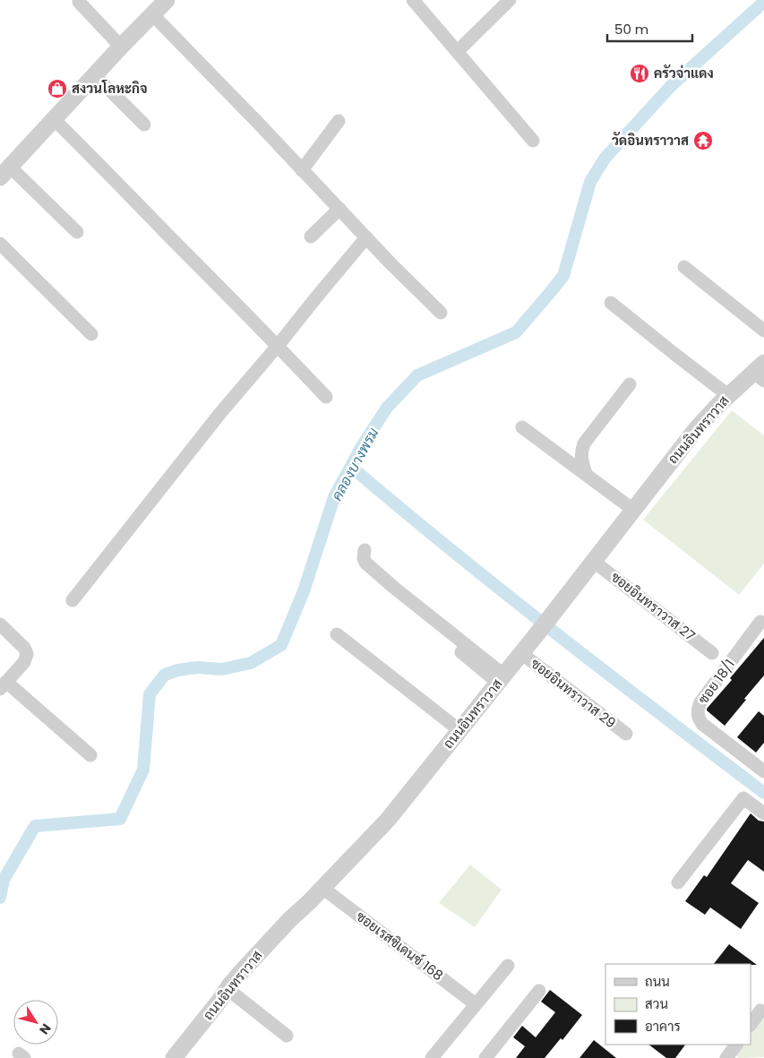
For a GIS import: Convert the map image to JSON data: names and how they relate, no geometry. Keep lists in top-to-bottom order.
{
  "streets": {
    "street": [
      "ถนนอินทราวาส",
      "ซอยอินทราวาส 27",
      "ซอย 18/1",
      "ซอยอินทราวาส 29",
      "ซอยเรสซิเดนซ์ 168"
    ]
  },
  "crossings": [
    ["ถนนอินทราวาส", "ซอยอินทราวาส 27"],
    ["ถนนอินทราวาส", "ซอยอินทราวาส 29"],
    ["ถนนอินทราวาส", "ซอยเรสซิเดนซ์ 168"]
  ],
  "water": ["คลองบางพรม"],
  "places": {
    "restaurant": ["ครัวจ่าแดง"],
    "shop": ["สงวนโลหะกิจ"],
    "temple": ["วัดอินทราวาส"]
  },
  "legend": ["ถนน", "สวน", "อาคาร"],
  "scale_bar": "50 m",
  "north": "bottom right"
}
